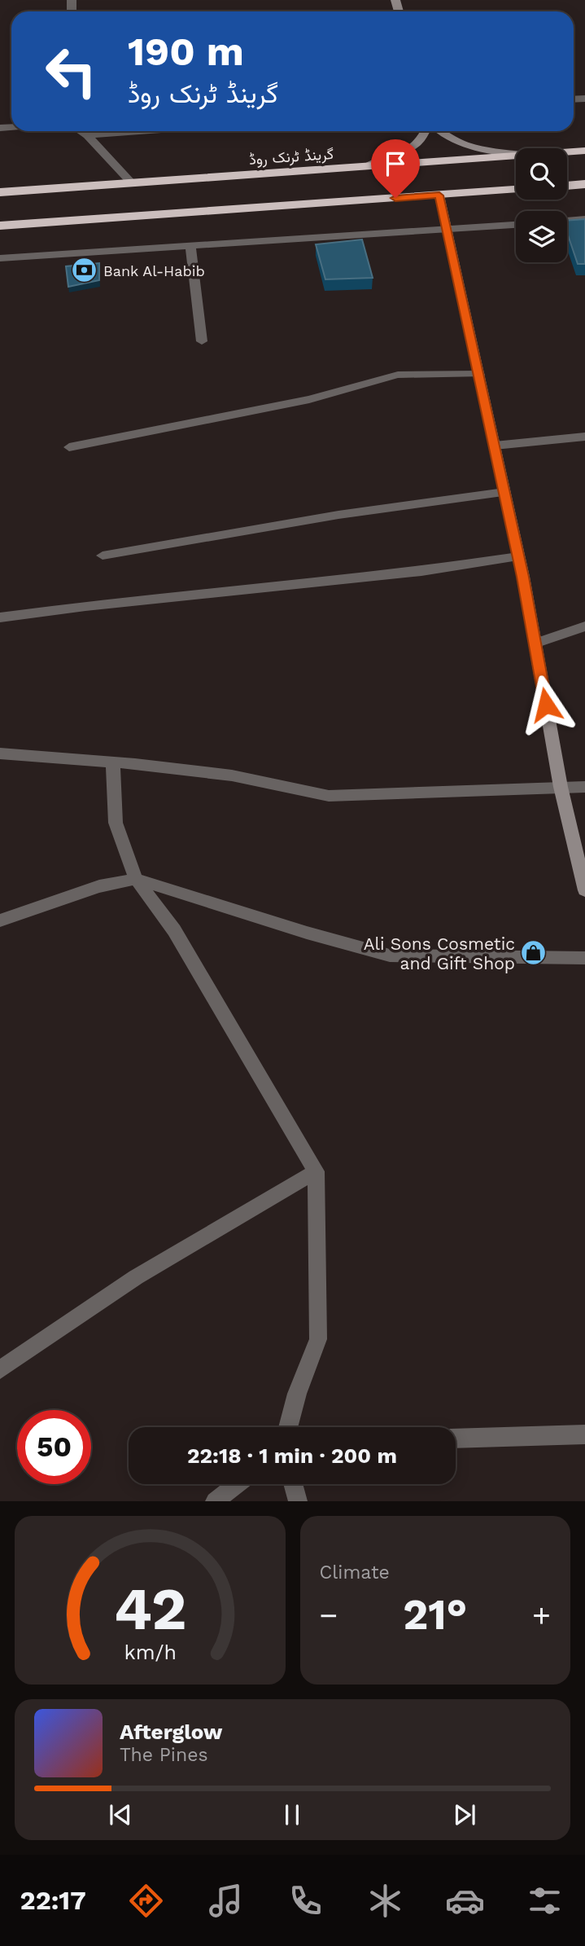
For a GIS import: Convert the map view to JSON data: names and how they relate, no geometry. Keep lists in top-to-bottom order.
{
  "streets": {
    "highway": ["گرینڈ ٹرنک روڈ"]
  },
  "places": {
    "bank": ["Bank Al-Habib"],
    "shop": ["Ali Sons Cosmetic and Gift Shop"]
  },
  "page": {
    "turn": ["190 m", "گرینڈ ٹرنک روڈ"],
    "limit": "50",
    "trip": "22:18 · 1 min · 200 m",
    "tile": "Climate",
    "heat": ["−", "21°", "+"],
    "song": ["Afterglow", "The Pines"],
    "tabs": "22:17",
    "gauge": ["42", "km/h"]
  }
}
